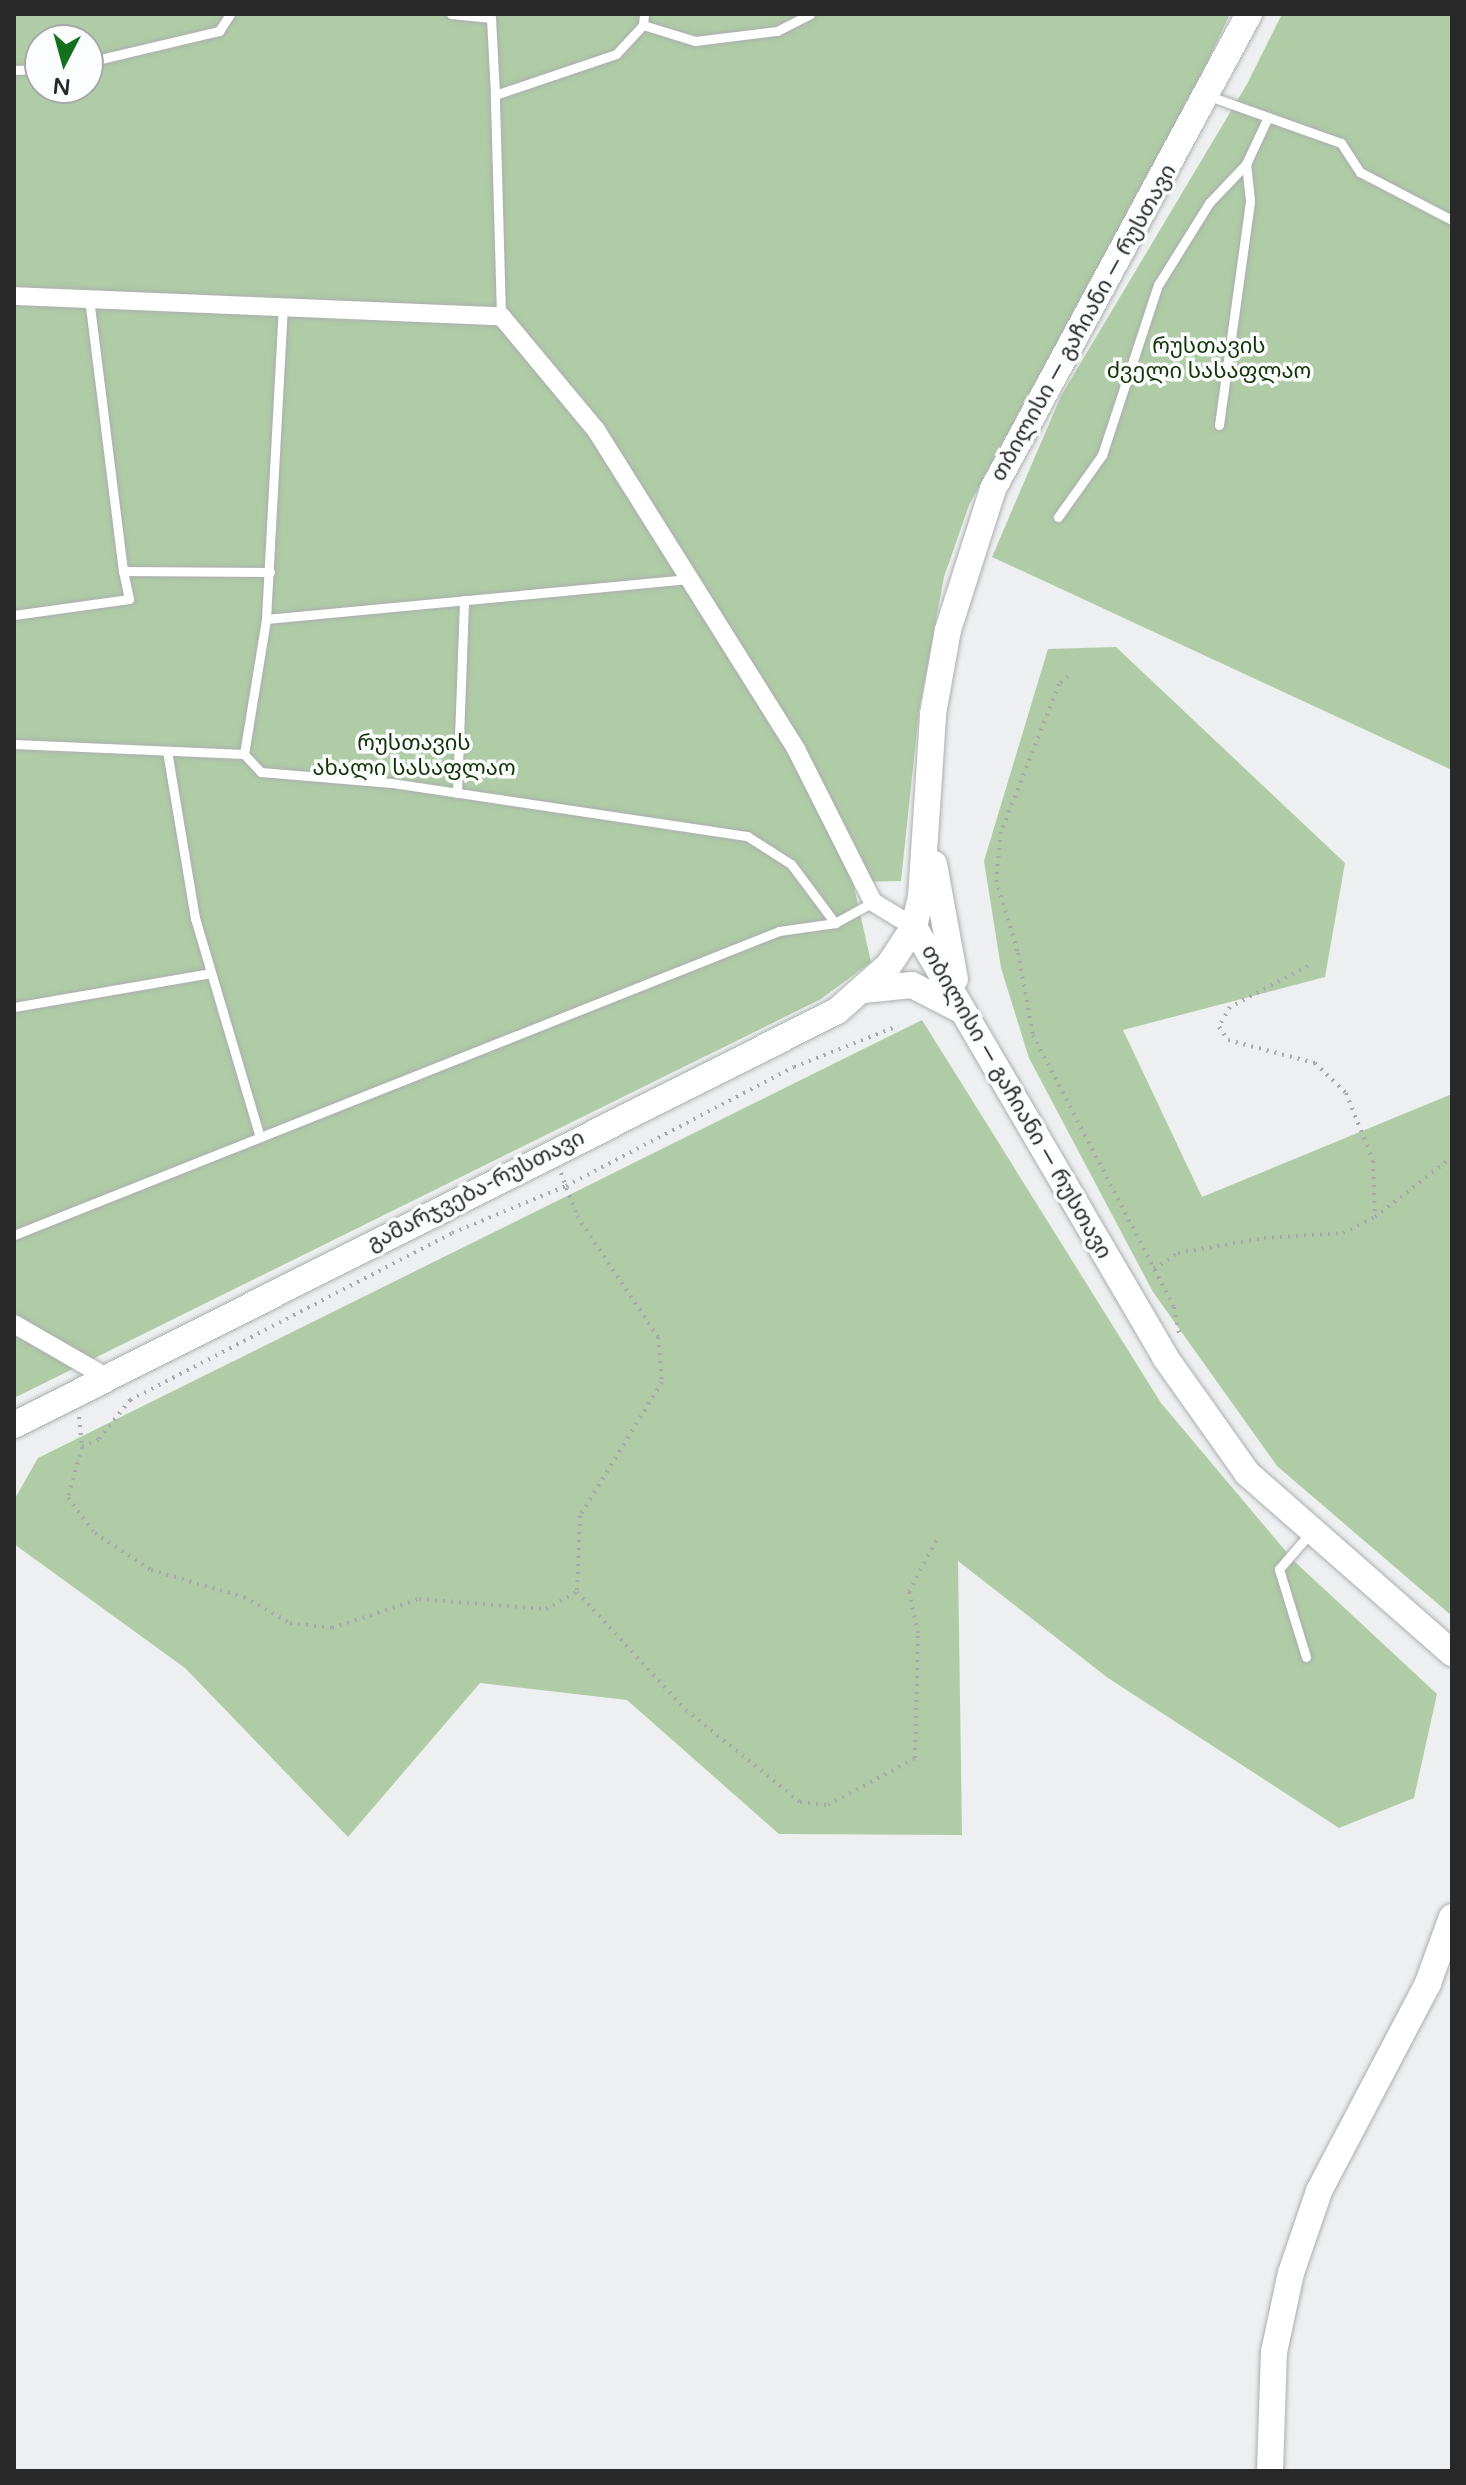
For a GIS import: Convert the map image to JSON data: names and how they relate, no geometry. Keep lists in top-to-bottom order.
{
  "streets": {
    "main road": ["თბილისი — გაჩიანი — რუსთავი", "გამარჯვება-რუსთავი"]
  },
  "crossings": [
    ["თბილისი — გაჩიანი — რუსთავი", "გამარჯვება-რუსთავი"]
  ],
  "parks": ["რუსთავის ძველი სასაფლაო", "რუსთავის ახალი სასაფლაო"],
  "north": "bottom"
}
